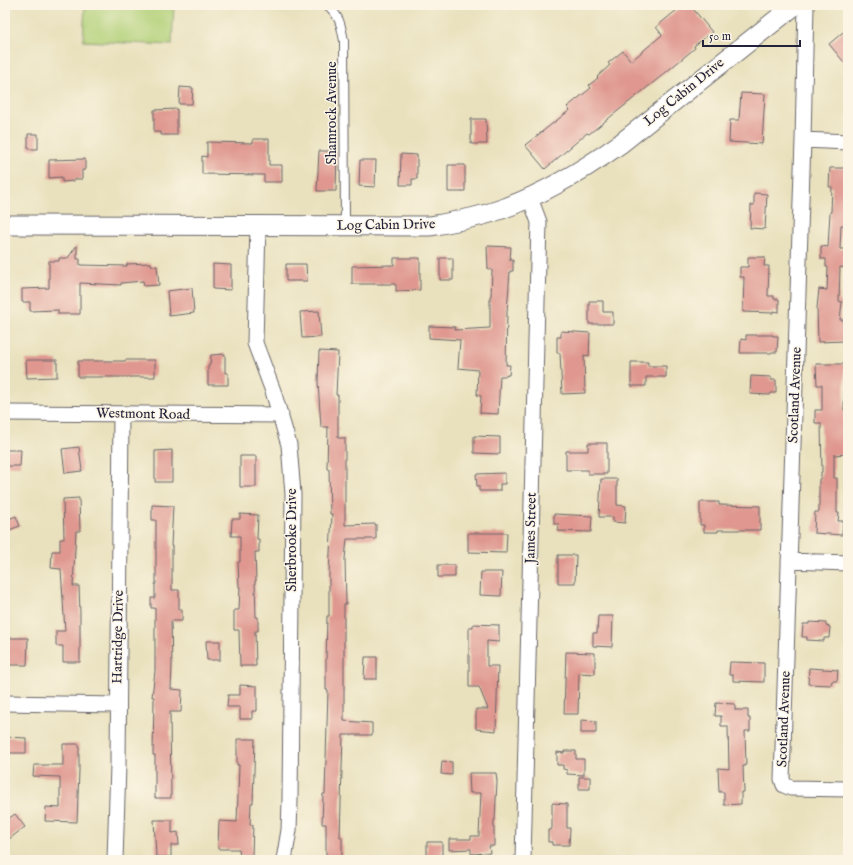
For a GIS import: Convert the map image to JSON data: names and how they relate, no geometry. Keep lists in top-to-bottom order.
{
  "streets": {
    "street": [
      "Log Cabin Drive",
      "Scotland Avenue",
      "Westmont Road",
      "James Street",
      "Sherbrooke Drive",
      "Hartridge Drive"
    ],
    "lane": ["Shamrock Avenue"]
  },
  "crossings": [
    ["Log Cabin Drive", "Shamrock Avenue"],
    ["Log Cabin Drive", "James Street"],
    ["Log Cabin Drive", "Sherbrooke Drive"],
    ["Westmont Road", "Sherbrooke Drive"],
    ["Westmont Road", "Hartridge Drive"]
  ],
  "scale_bar": "50 m"
}
